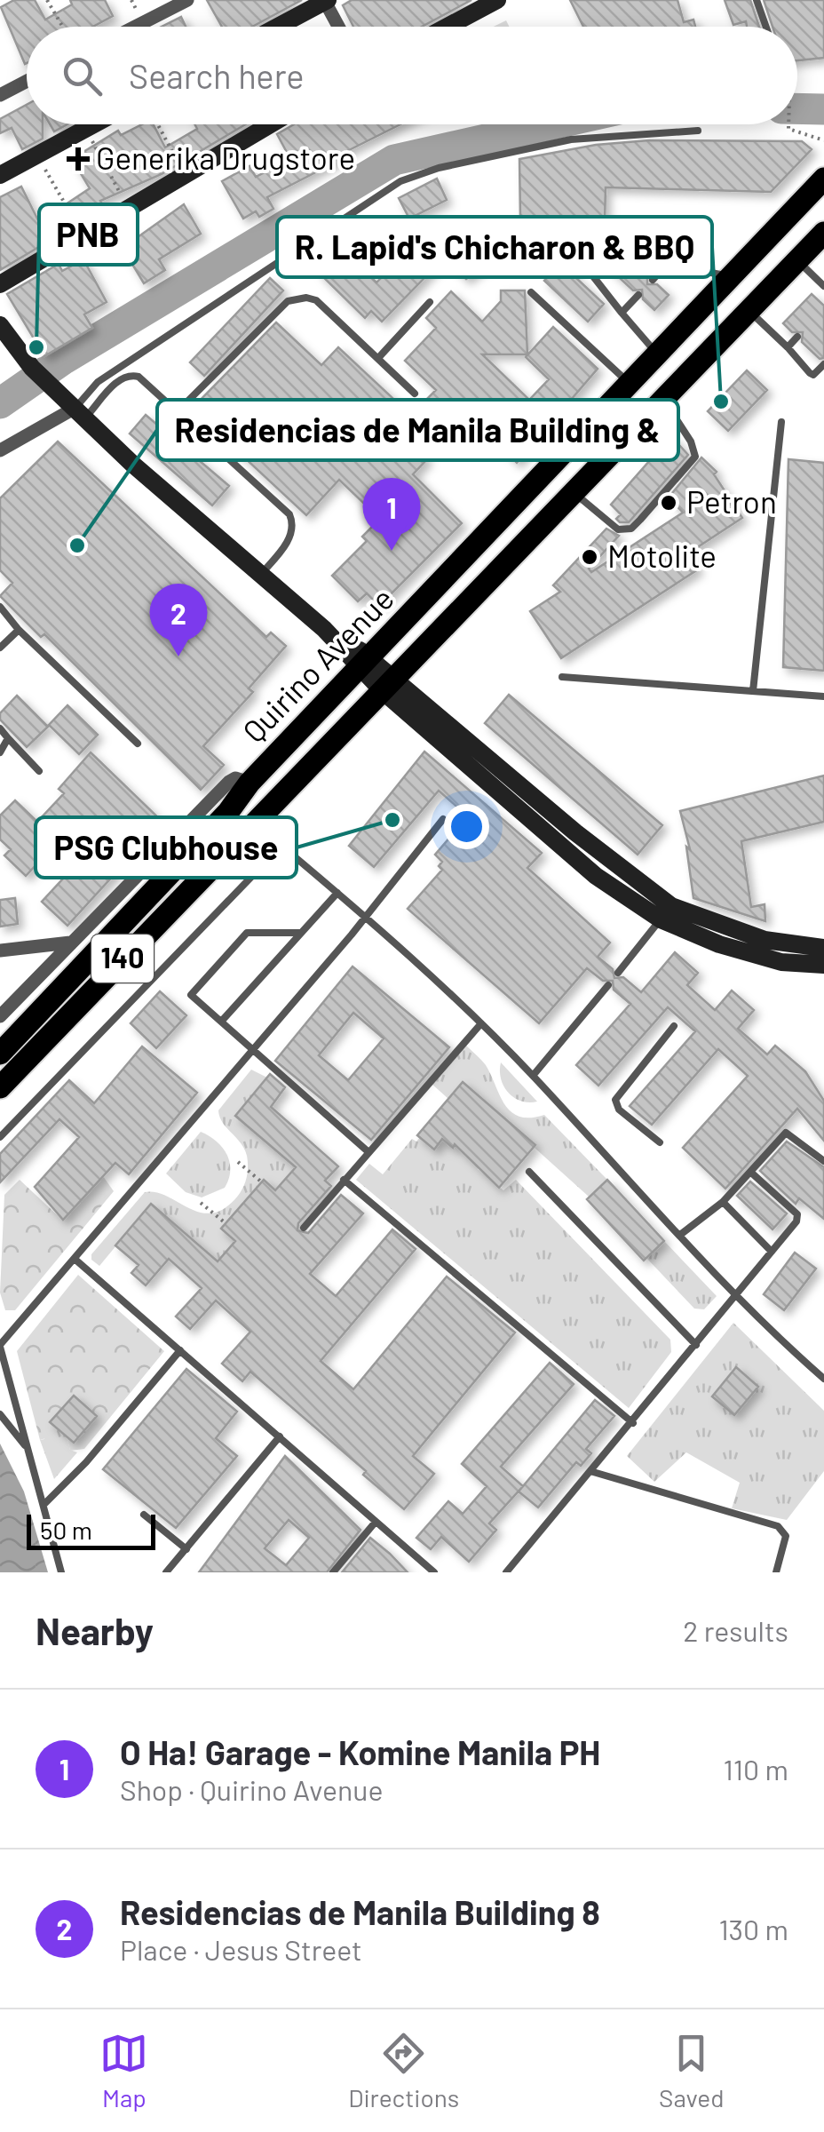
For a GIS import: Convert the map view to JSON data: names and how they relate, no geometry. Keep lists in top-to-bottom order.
{
  "streets": {
    "main road": ["Quirino Avenue", "140"]
  },
  "crossings": [
    ["Quirino Avenue", "140"]
  ],
  "places": {
    "health": ["Generika Drugstore"],
    "other": [
      "PNB",
      "R. Lapid's Chicharon & BBQ",
      "Petron",
      "Residencias de Manila Building &",
      "Motolite",
      "PSG Clubhouse"
    ]
  },
  "scale_bar": "50 m",
  "page": {
    "search": "Search here",
    "pins": ["1", "2"],
    "scale": "50 m",
    "heading": ["Nearby", "2 results"],
    "list": [
      {
        "mark": "1",
        "name": "O Ha! Garage - Komine Manila PH",
        "note": "Shop · Quirino Avenue",
        "value": "110 m"
      },
      {
        "mark": "2",
        "name": "Residencias de Manila Building 8",
        "note": "Place · Jesus Street",
        "value": "130 m"
      }
    ],
    "nav": ["Map", "Directions", "Saved"]
  }
}
